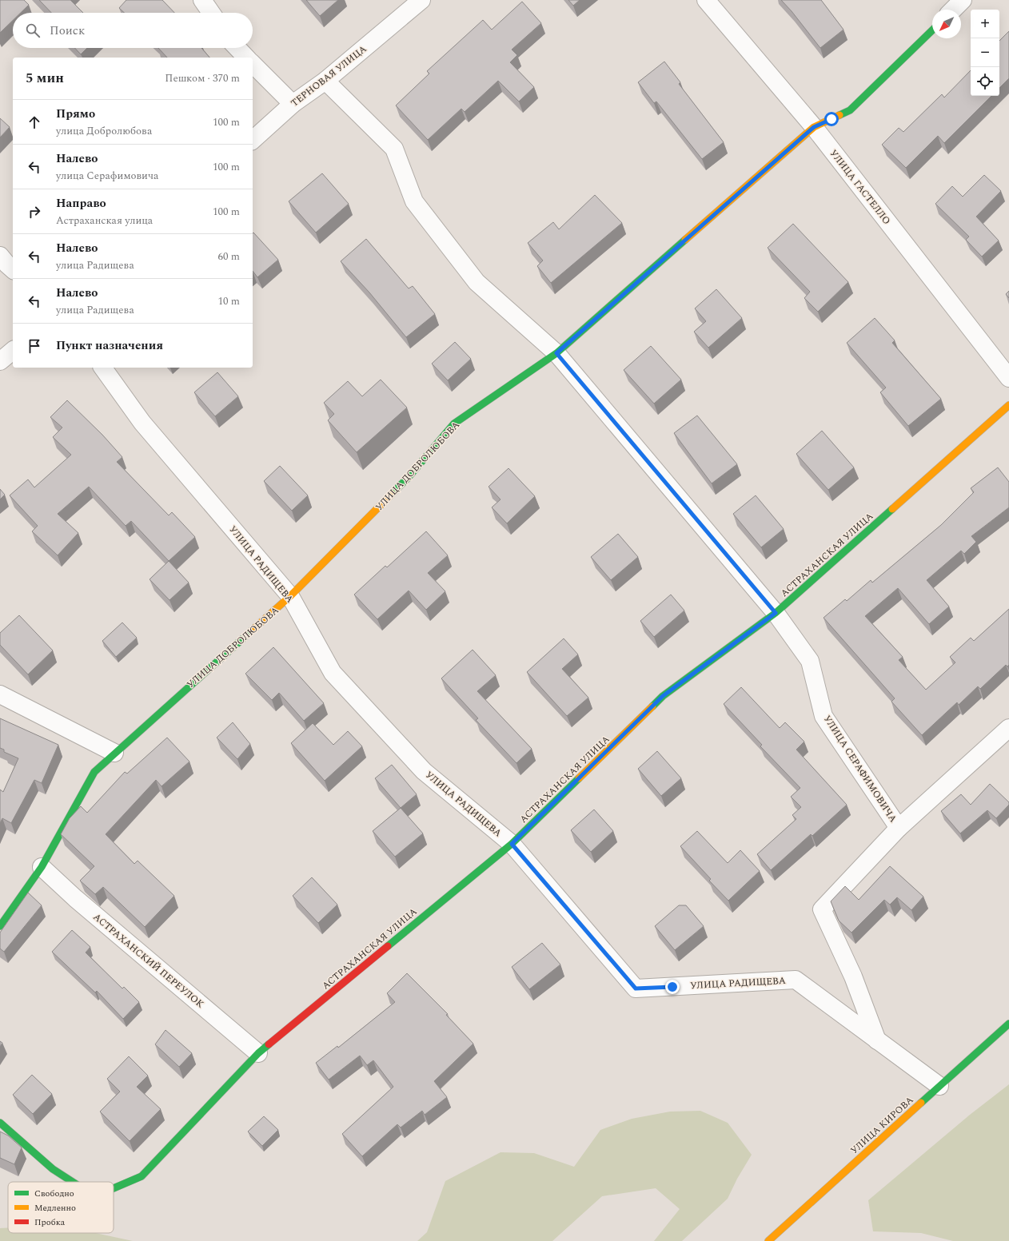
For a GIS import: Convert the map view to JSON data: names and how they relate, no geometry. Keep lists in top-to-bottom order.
{
  "streets": {
    "street": [
      "ТЕРНОВАЯ УЛИЦА",
      "УЛИЦА ГАСТЕЛЛО",
      "УЛИЦА ДОБРОЛЮБОВА",
      "АСТРАХАНСКАЯ УЛИЦА",
      "УЛИЦА РАДИЩЕВА",
      "УЛИЦА СЕРАФИМОВИЧА",
      "АСТРАХАНСКИЙ ПЕРЕУЛОК",
      "УЛИЦА КИРОВА"
    ]
  },
  "crossings": [
    ["ТЕРНОВАЯ УЛИЦА", "УЛИЦА СЕРАФИМОВИЧА"],
    ["УЛИЦА ГАСТЕЛЛО", "УЛИЦА ДОБРОЛЮБОВА"],
    ["УЛИЦА ДОБРОЛЮБОВА", "УЛИЦА РАДИЩЕВА"],
    ["УЛИЦА ДОБРОЛЮБОВА", "УЛИЦА СЕРАФИМОВИЧА"],
    ["УЛИЦА ДОБРОЛЮБОВА", "АСТРАХАНСКИЙ ПЕРЕУЛОК"],
    ["АСТРАХАНСКАЯ УЛИЦА", "УЛИЦА РАДИЩЕВА"],
    ["АСТРАХАНСКАЯ УЛИЦА", "УЛИЦА СЕРАФИМОВИЧА"],
    ["АСТРАХАНСКАЯ УЛИЦА", "АСТРАХАНСКИЙ ПЕРЕУЛОК"],
    ["УЛИЦА РАДИЩЕВА", "УЛИЦА СЕРАФИМОВИЧА"],
    ["УЛИЦА РАДИЩЕВА", "УЛИЦА КИРОВА"]
  ],
  "legend": ["Свободно", "Медленно", "Пробка"],
  "north": "bottom left",
  "page": {
    "map_buttons": ["+", "−"],
    "search": "Поиск",
    "heading": ["5 мин", "Пешком · 370 m"],
    "list": [
      ["Прямо", "улица Добролюбова", "100 m"],
      ["Налево", "улица Серафимовича", "100 m"],
      ["Направо", "Астраханская улица", "100 m"],
      ["Налево", "улица Радищева", "60 m"],
      ["Налево", "улица Радищева", "10 m"],
      "Пункт назначения"
    ]
  }
}
